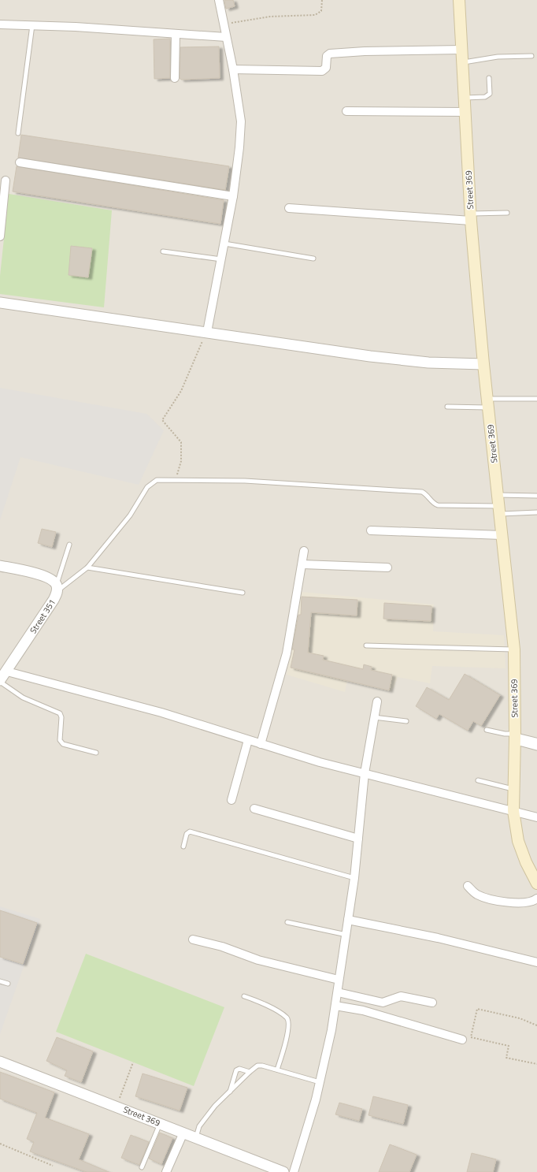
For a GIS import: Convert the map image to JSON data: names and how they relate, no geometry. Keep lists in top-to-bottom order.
{
  "streets": {
    "main road": ["Street 369"],
    "street": ["Street 351"]
  }
}
